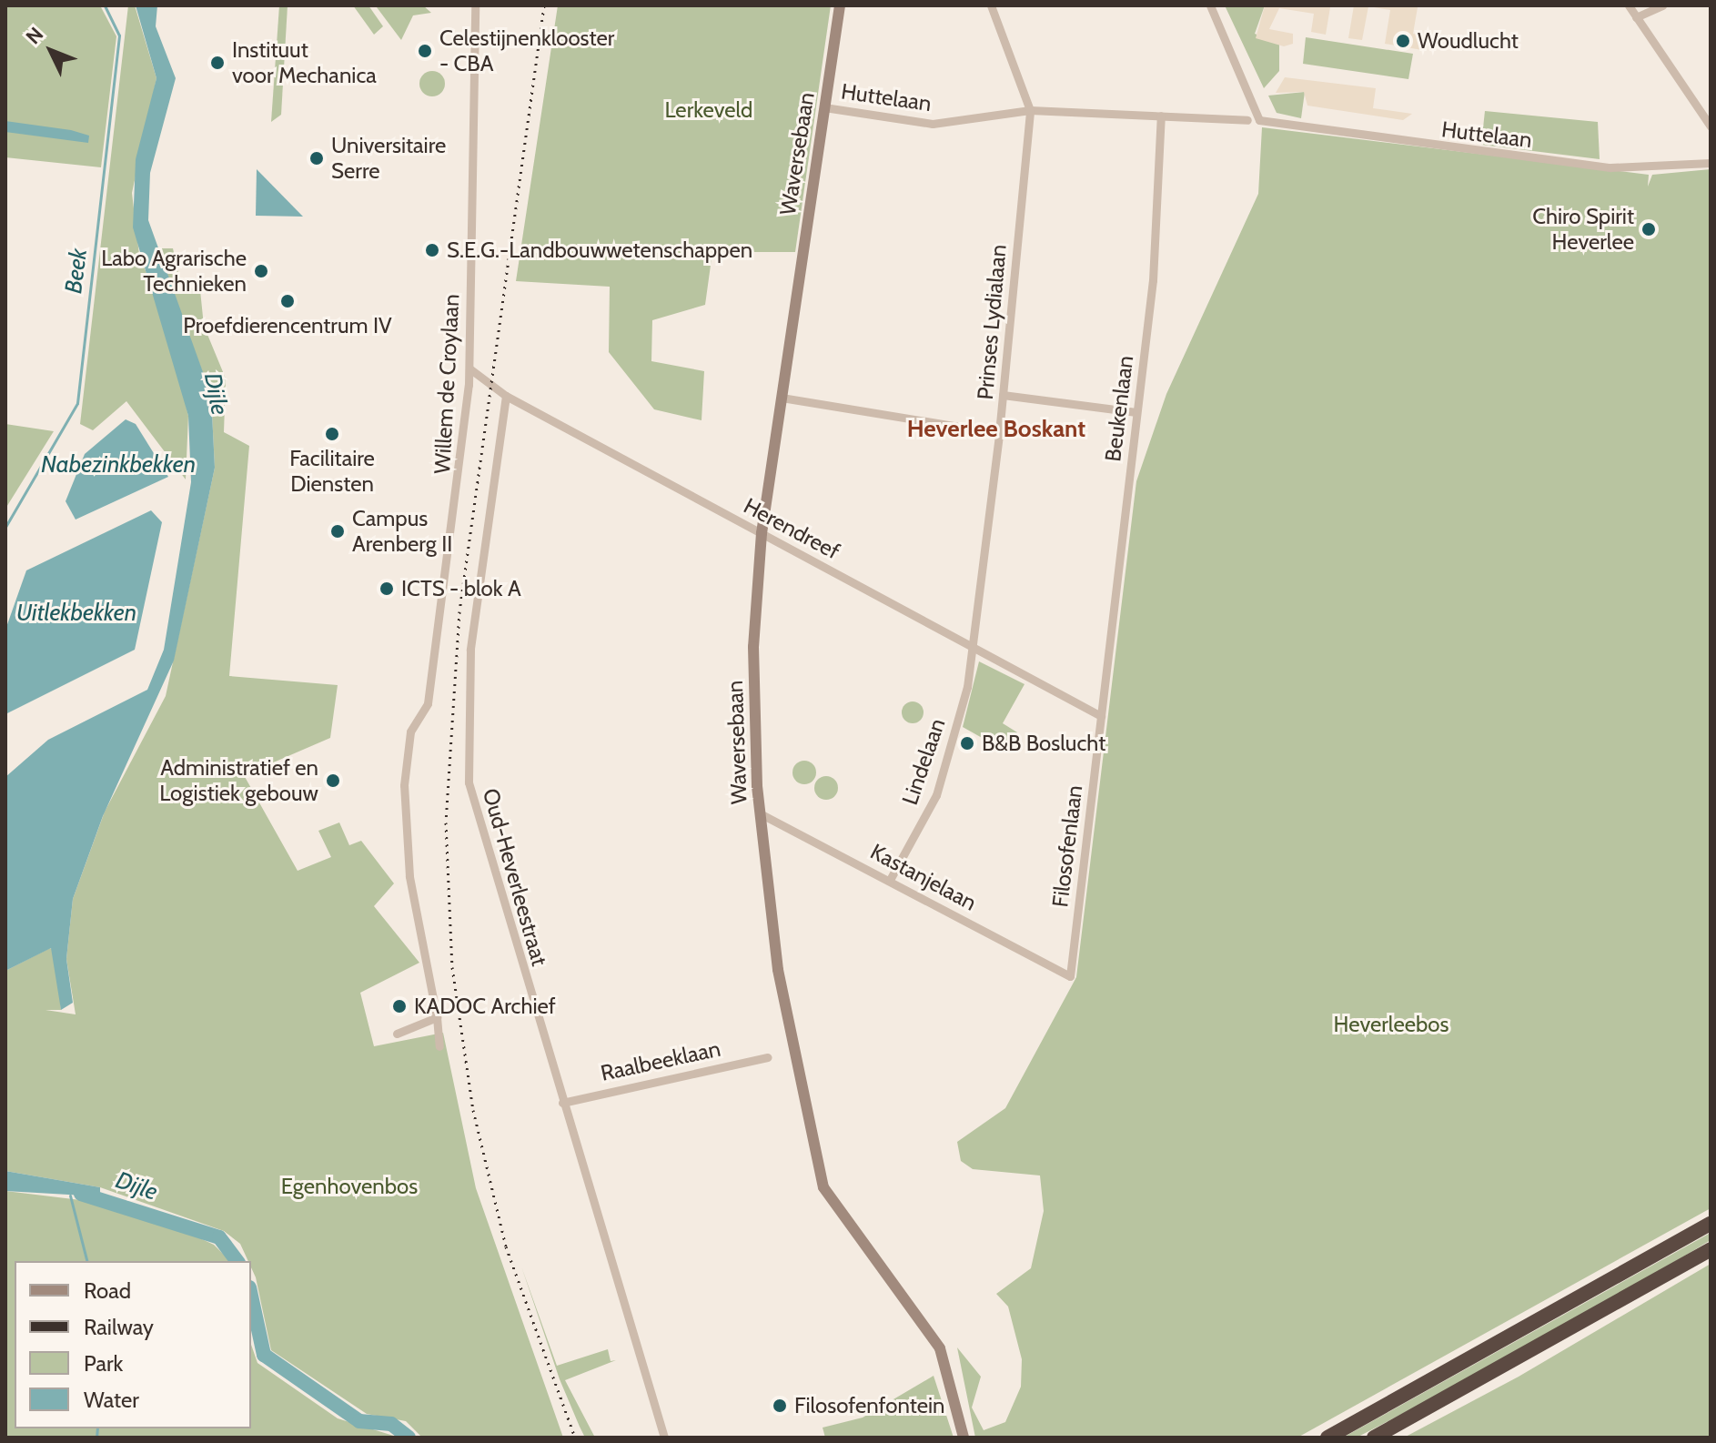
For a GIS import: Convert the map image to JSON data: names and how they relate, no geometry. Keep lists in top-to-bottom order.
{
  "streets": {
    "street": [
      "Huttelaan",
      "Waversebaan",
      "Prinses Lydialaan",
      "Willem de Croylaan",
      "Beukenlaan",
      "Herendreef",
      "Lindelaan",
      "Filosofenlaan",
      "Oud-Heverleestraat",
      "Kastanjelaan",
      "Raalbeeklaan"
    ]
  },
  "crossings": [
    ["Huttelaan", "Waversebaan"],
    ["Huttelaan", "Prinses Lydialaan"],
    ["Huttelaan", "Beukenlaan"],
    ["Waversebaan", "Herendreef"],
    ["Waversebaan", "Kastanjelaan"],
    ["Prinses Lydialaan", "Herendreef"],
    ["Prinses Lydialaan", "Lindelaan"],
    ["Willem de Croylaan", "Herendreef"],
    ["Beukenlaan", "Herendreef"],
    ["Beukenlaan", "Filosofenlaan"],
    ["Herendreef", "Lindelaan"],
    ["Herendreef", "Filosofenlaan"],
    ["Herendreef", "Oud-Heverleestraat"],
    ["Lindelaan", "Kastanjelaan"],
    ["Filosofenlaan", "Kastanjelaan"],
    ["Oud-Heverleestraat", "Raalbeeklaan"]
  ],
  "districts": ["Heverlee Boskant"],
  "water": [
    "Beek",
    "Dijle",
    "Nabezinkbekken",
    "Uitlekbekken"
  ],
  "parks": ["Lerkeveld", "Heverleebos", "Egenhovenbos"],
  "places": [
    "Woudlucht",
    "Celestijnenklooster - CBA",
    "Instituut voor Mechanica",
    "Universitaire Serre",
    "Chiro Spirit Heverlee",
    "S.E.G.-Landbouwwetenschappen",
    "Labo Agrarische Technieken",
    "Proefdierencentrum IV",
    "Facilitaire Diensten",
    "Campus Arenberg II",
    "ICTS - blok A",
    "B&B Boslucht",
    "Administratief en Logistiek gebouw",
    "KADOC Archief",
    "Filosofenfontein"
  ],
  "legend": [
    "Road",
    "Railway",
    "Park",
    "Water"
  ],
  "north": "top left"
}
